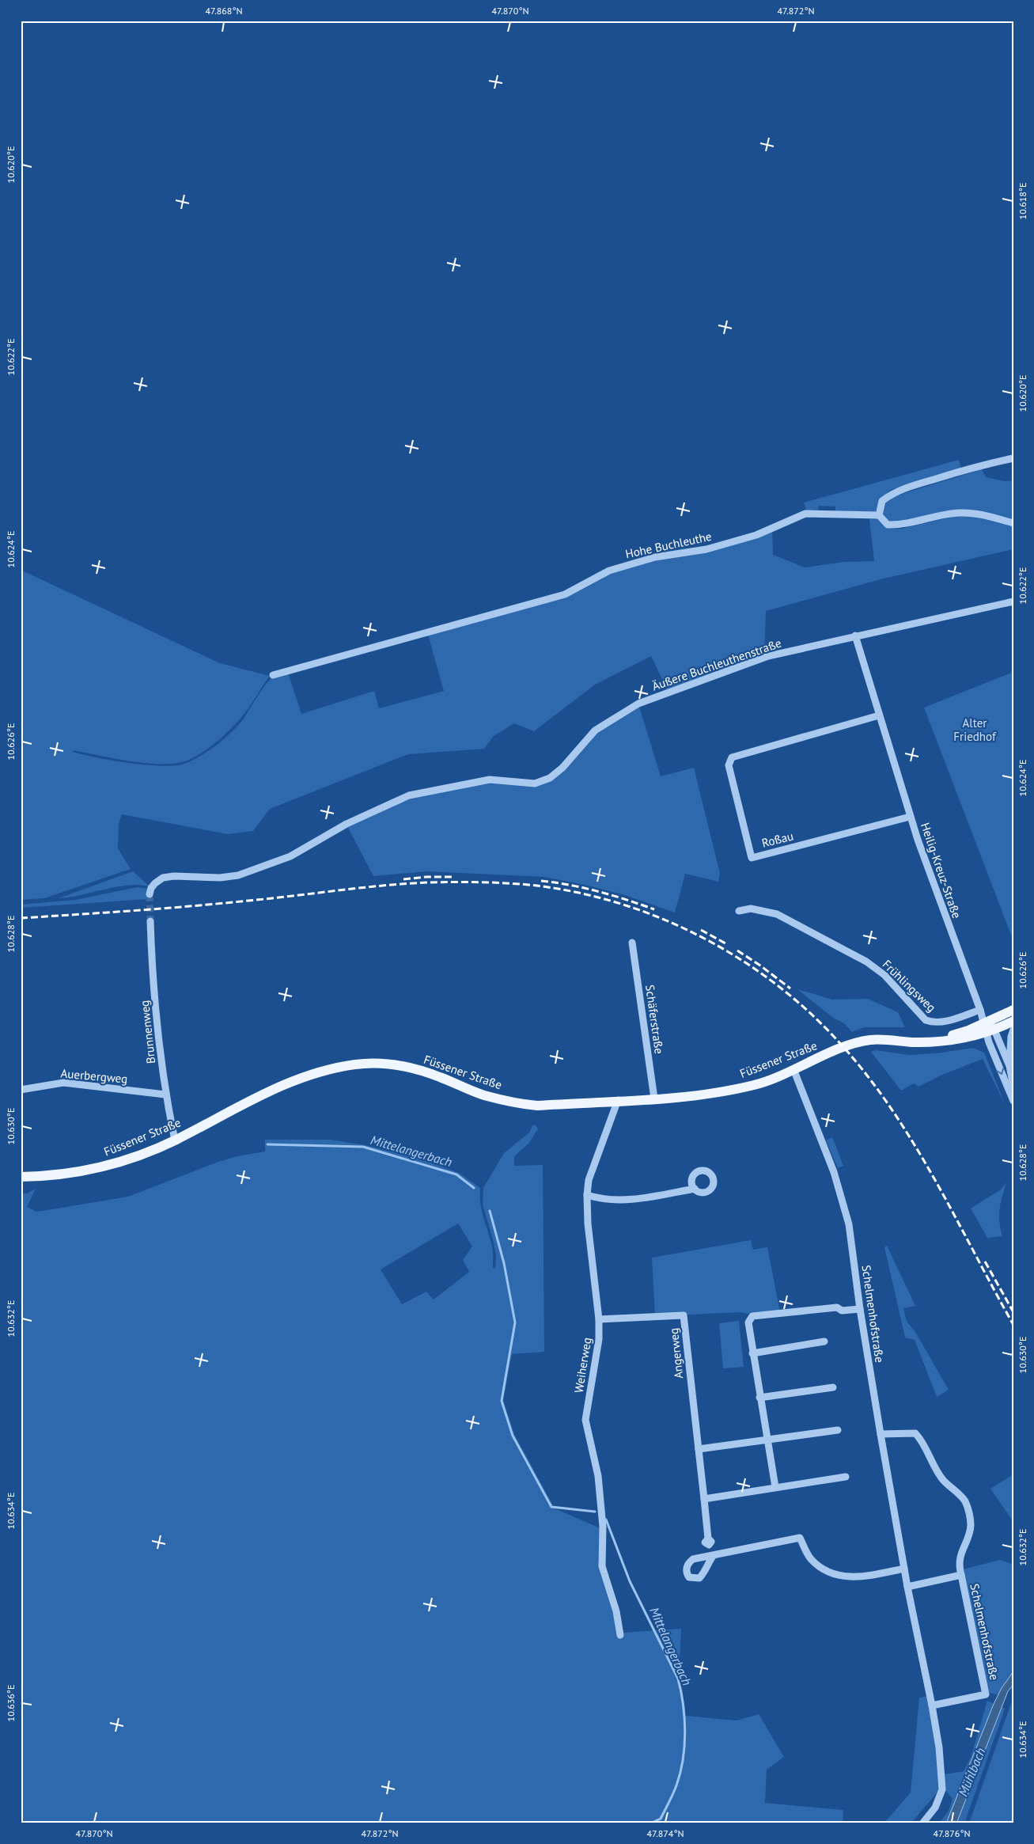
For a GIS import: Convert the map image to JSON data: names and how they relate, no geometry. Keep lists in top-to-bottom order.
{
  "streets": {
    "main road": ["Füssener Straße"],
    "street": [
      "Hohe Buchleuthe",
      "Äußere Buchleuthenstraße",
      "Roßau",
      "Heilig-Kreuz-Straße",
      "Frühlingsweg",
      "Schäferstraße",
      "Brunnenweg",
      "Auerbergweg",
      "Schelmenhofstraße",
      "Angerweg",
      "Weiherweg"
    ]
  },
  "crossings": [
    ["Äußere Buchleuthenstraße", "Heilig-Kreuz-Straße"],
    ["Roßau", "Heilig-Kreuz-Straße"],
    ["Heilig-Kreuz-Straße", "Frühlingsweg"],
    ["Schäferstraße", "Füssener Straße"],
    ["Brunnenweg", "Füssener Straße"],
    ["Brunnenweg", "Auerbergweg"],
    ["Füssener Straße", "Schelmenhofstraße"],
    ["Füssener Straße", "Weiherweg"],
    ["Angerweg", "Weiherweg"]
  ],
  "water": ["Mittelangerbach", "Mühlbach"],
  "parks": ["Alter Friedhof"],
  "coordinates": [
    "47.868°N",
    "47.870°N",
    "47.872°N",
    "10.620°E",
    "10.618°E",
    "10.622°E",
    "10.624°E",
    "10.626°E",
    "10.628°E",
    "10.630°E",
    "10.632°E",
    "10.634°E",
    "10.636°E",
    "47.874°N",
    "47.876°N"
  ]
}
